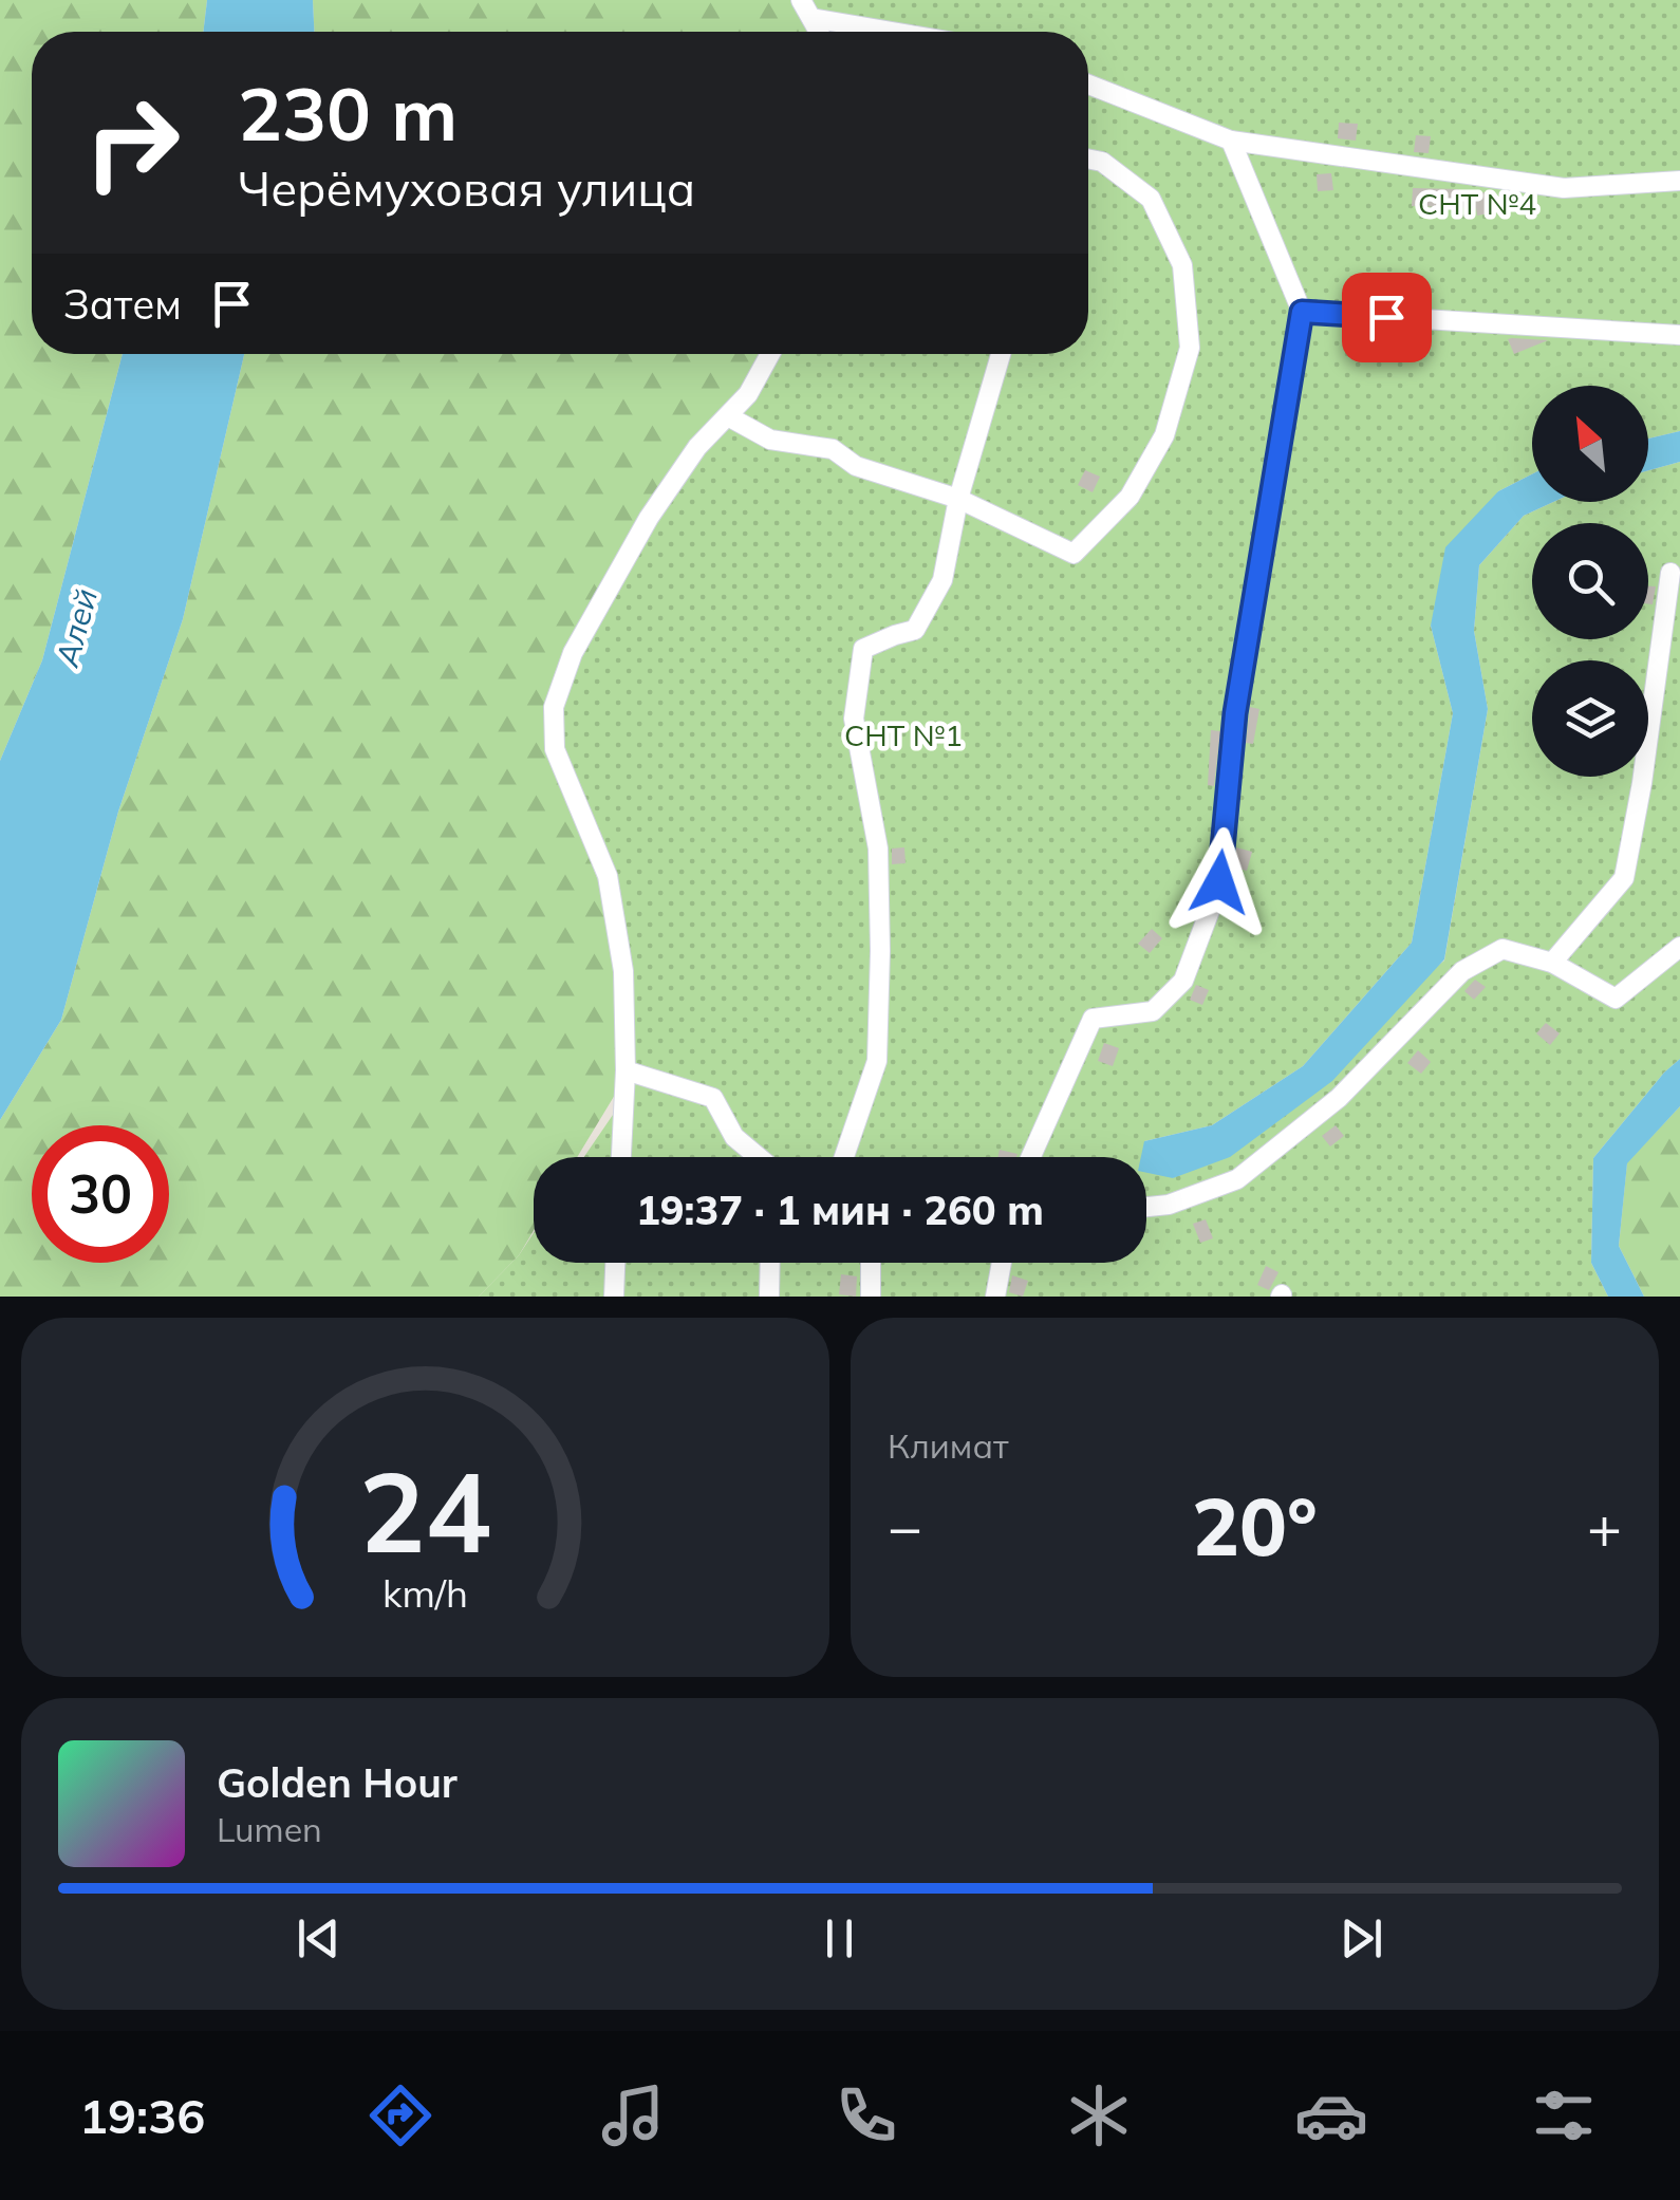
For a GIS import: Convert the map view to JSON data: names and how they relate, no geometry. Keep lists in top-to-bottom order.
{
  "water": ["Алей"],
  "parks": ["СНТ №4", "СНТ №1"],
  "north": "top left",
  "page": {
    "turn": ["230 m", "Черёмуховая улица"],
    "then": "Затем",
    "limit": "30",
    "trip": "19:37 · 1 мин · 260 m",
    "tile": "Климат",
    "heat": ["−", "20°", "+"],
    "song": ["Golden Hour", "Lumen"],
    "tabs": "19:36",
    "gauge": ["24", "km/h"]
  }
}
